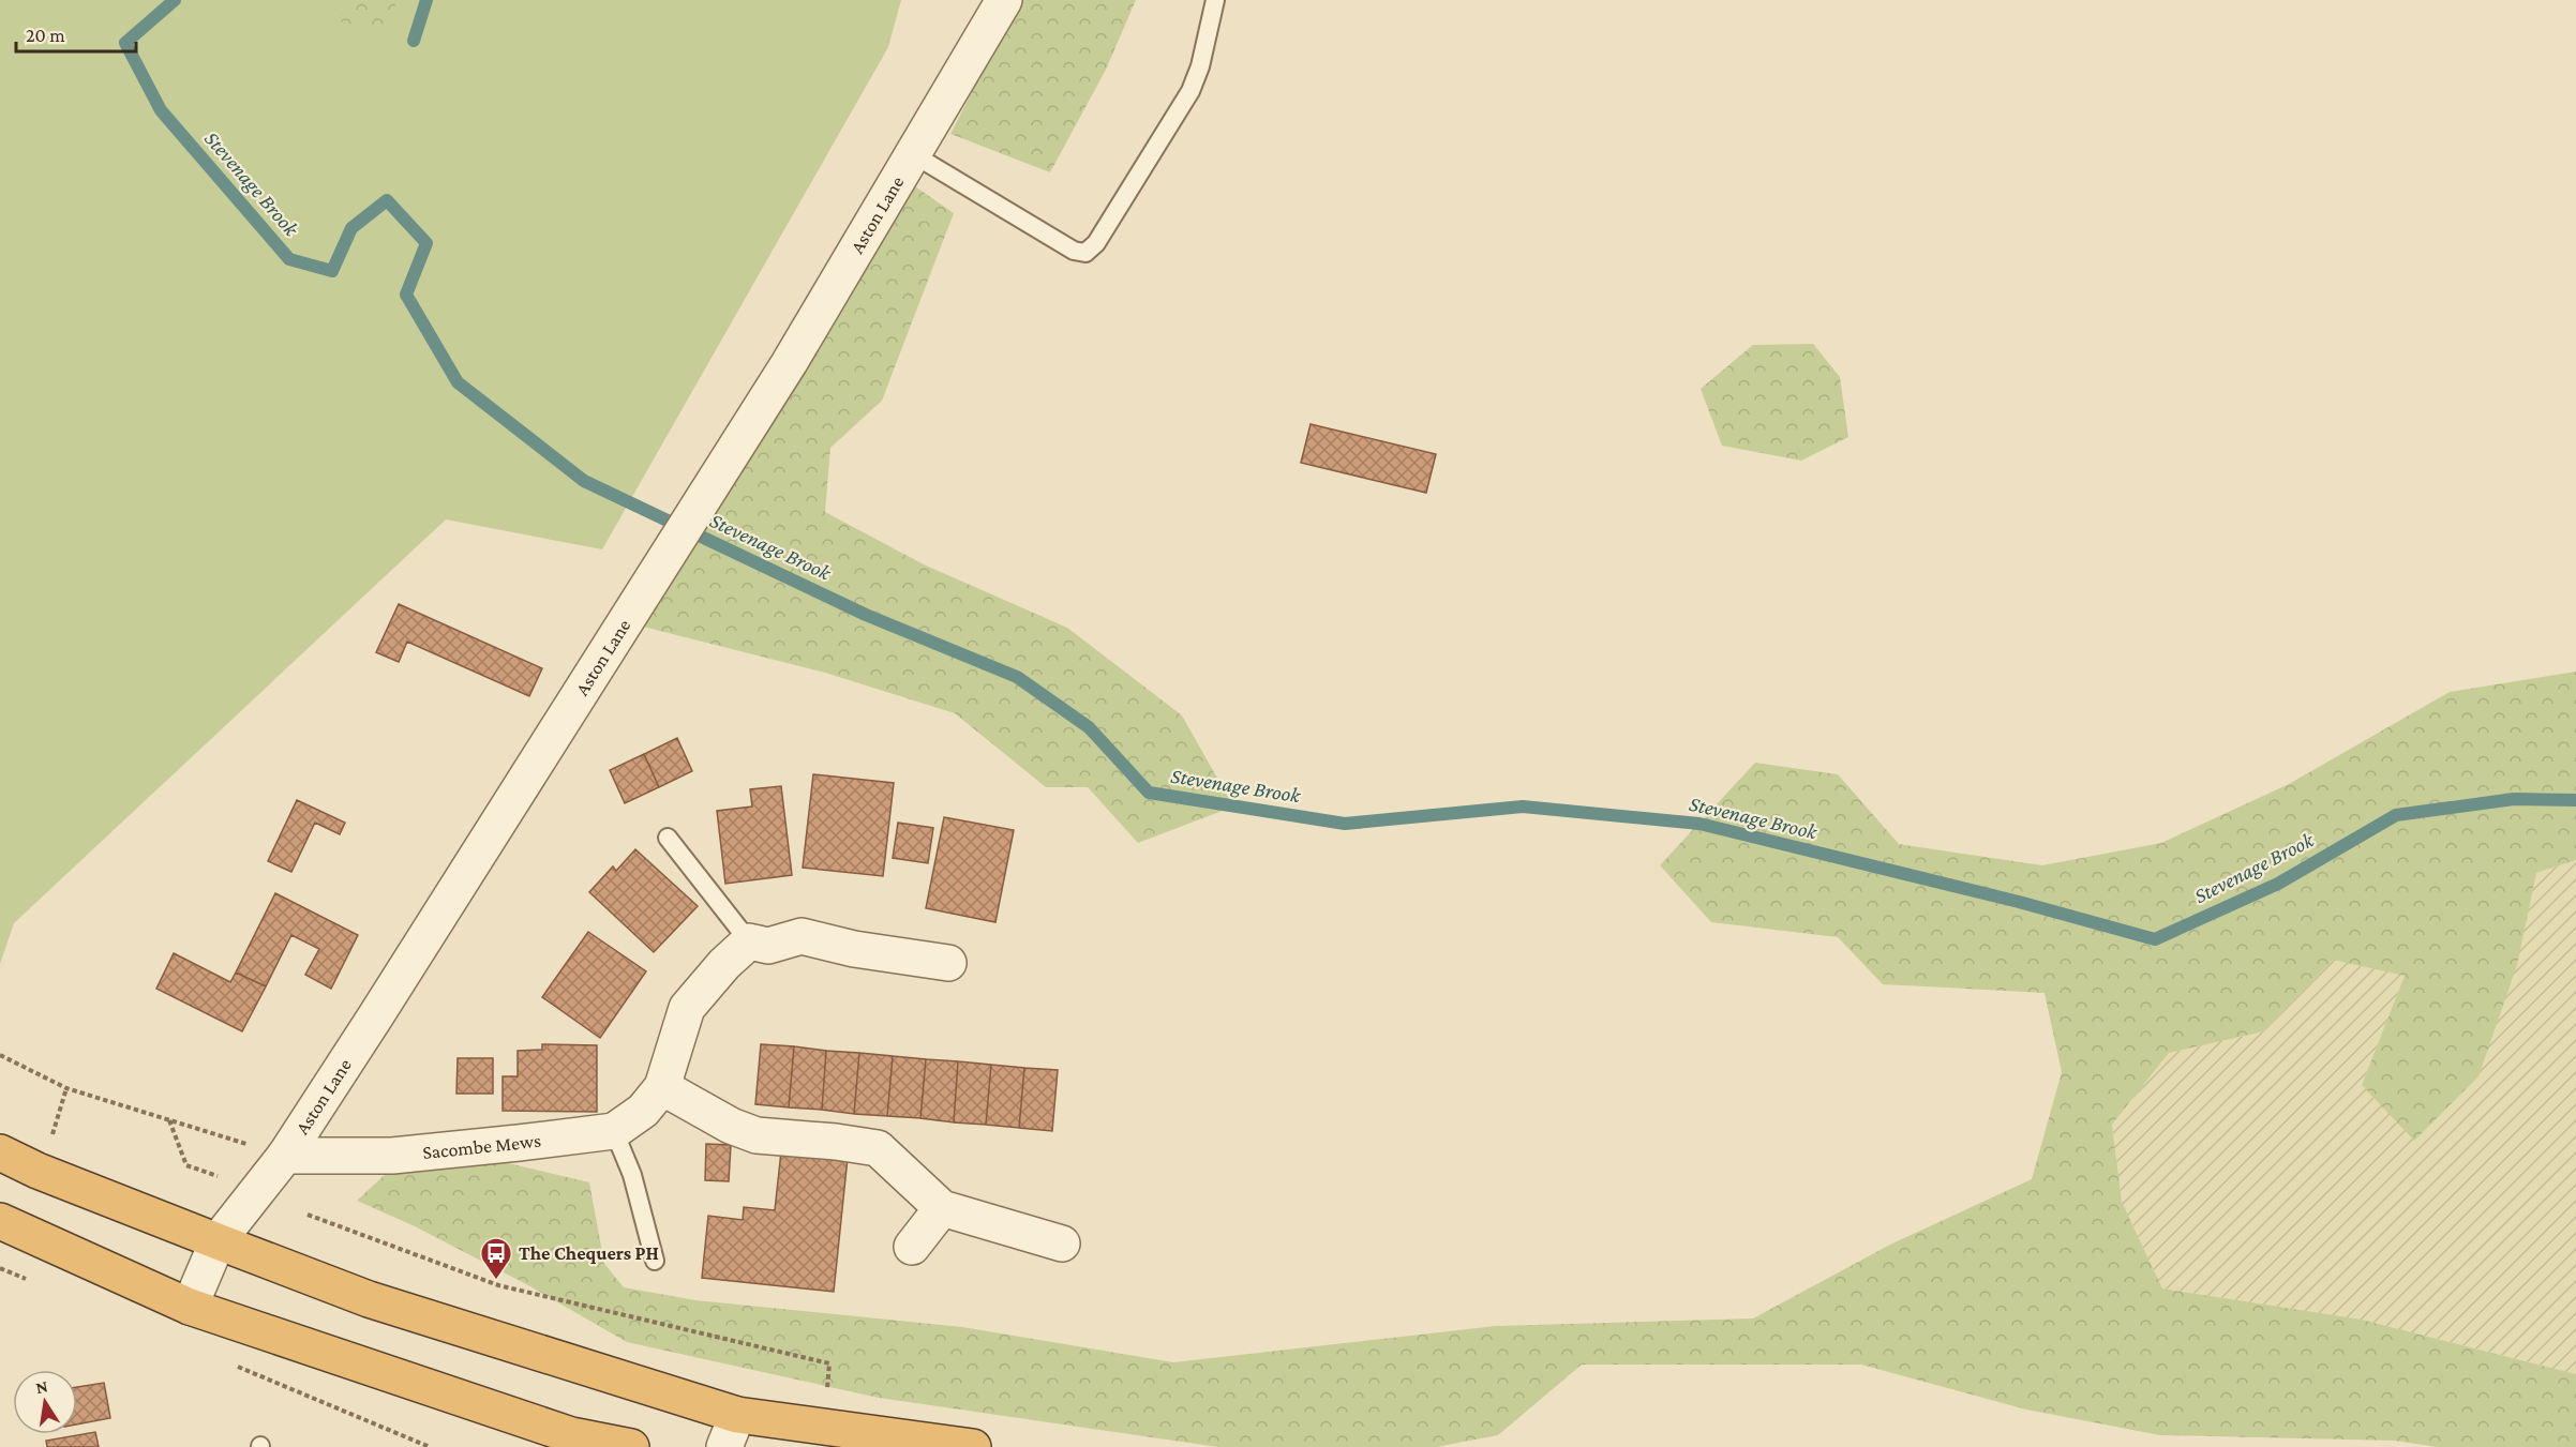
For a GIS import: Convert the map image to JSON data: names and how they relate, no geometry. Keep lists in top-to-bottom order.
{
  "streets": {
    "street": ["Aston Lane", "Sacombe Mews"]
  },
  "crossings": [
    ["Aston Lane", "Sacombe Mews"]
  ],
  "water": ["Stevenage Brook"],
  "places": {
    "bus stop": ["The Chequers PH"]
  },
  "scale_bar": "20 m",
  "north": "top"
}
